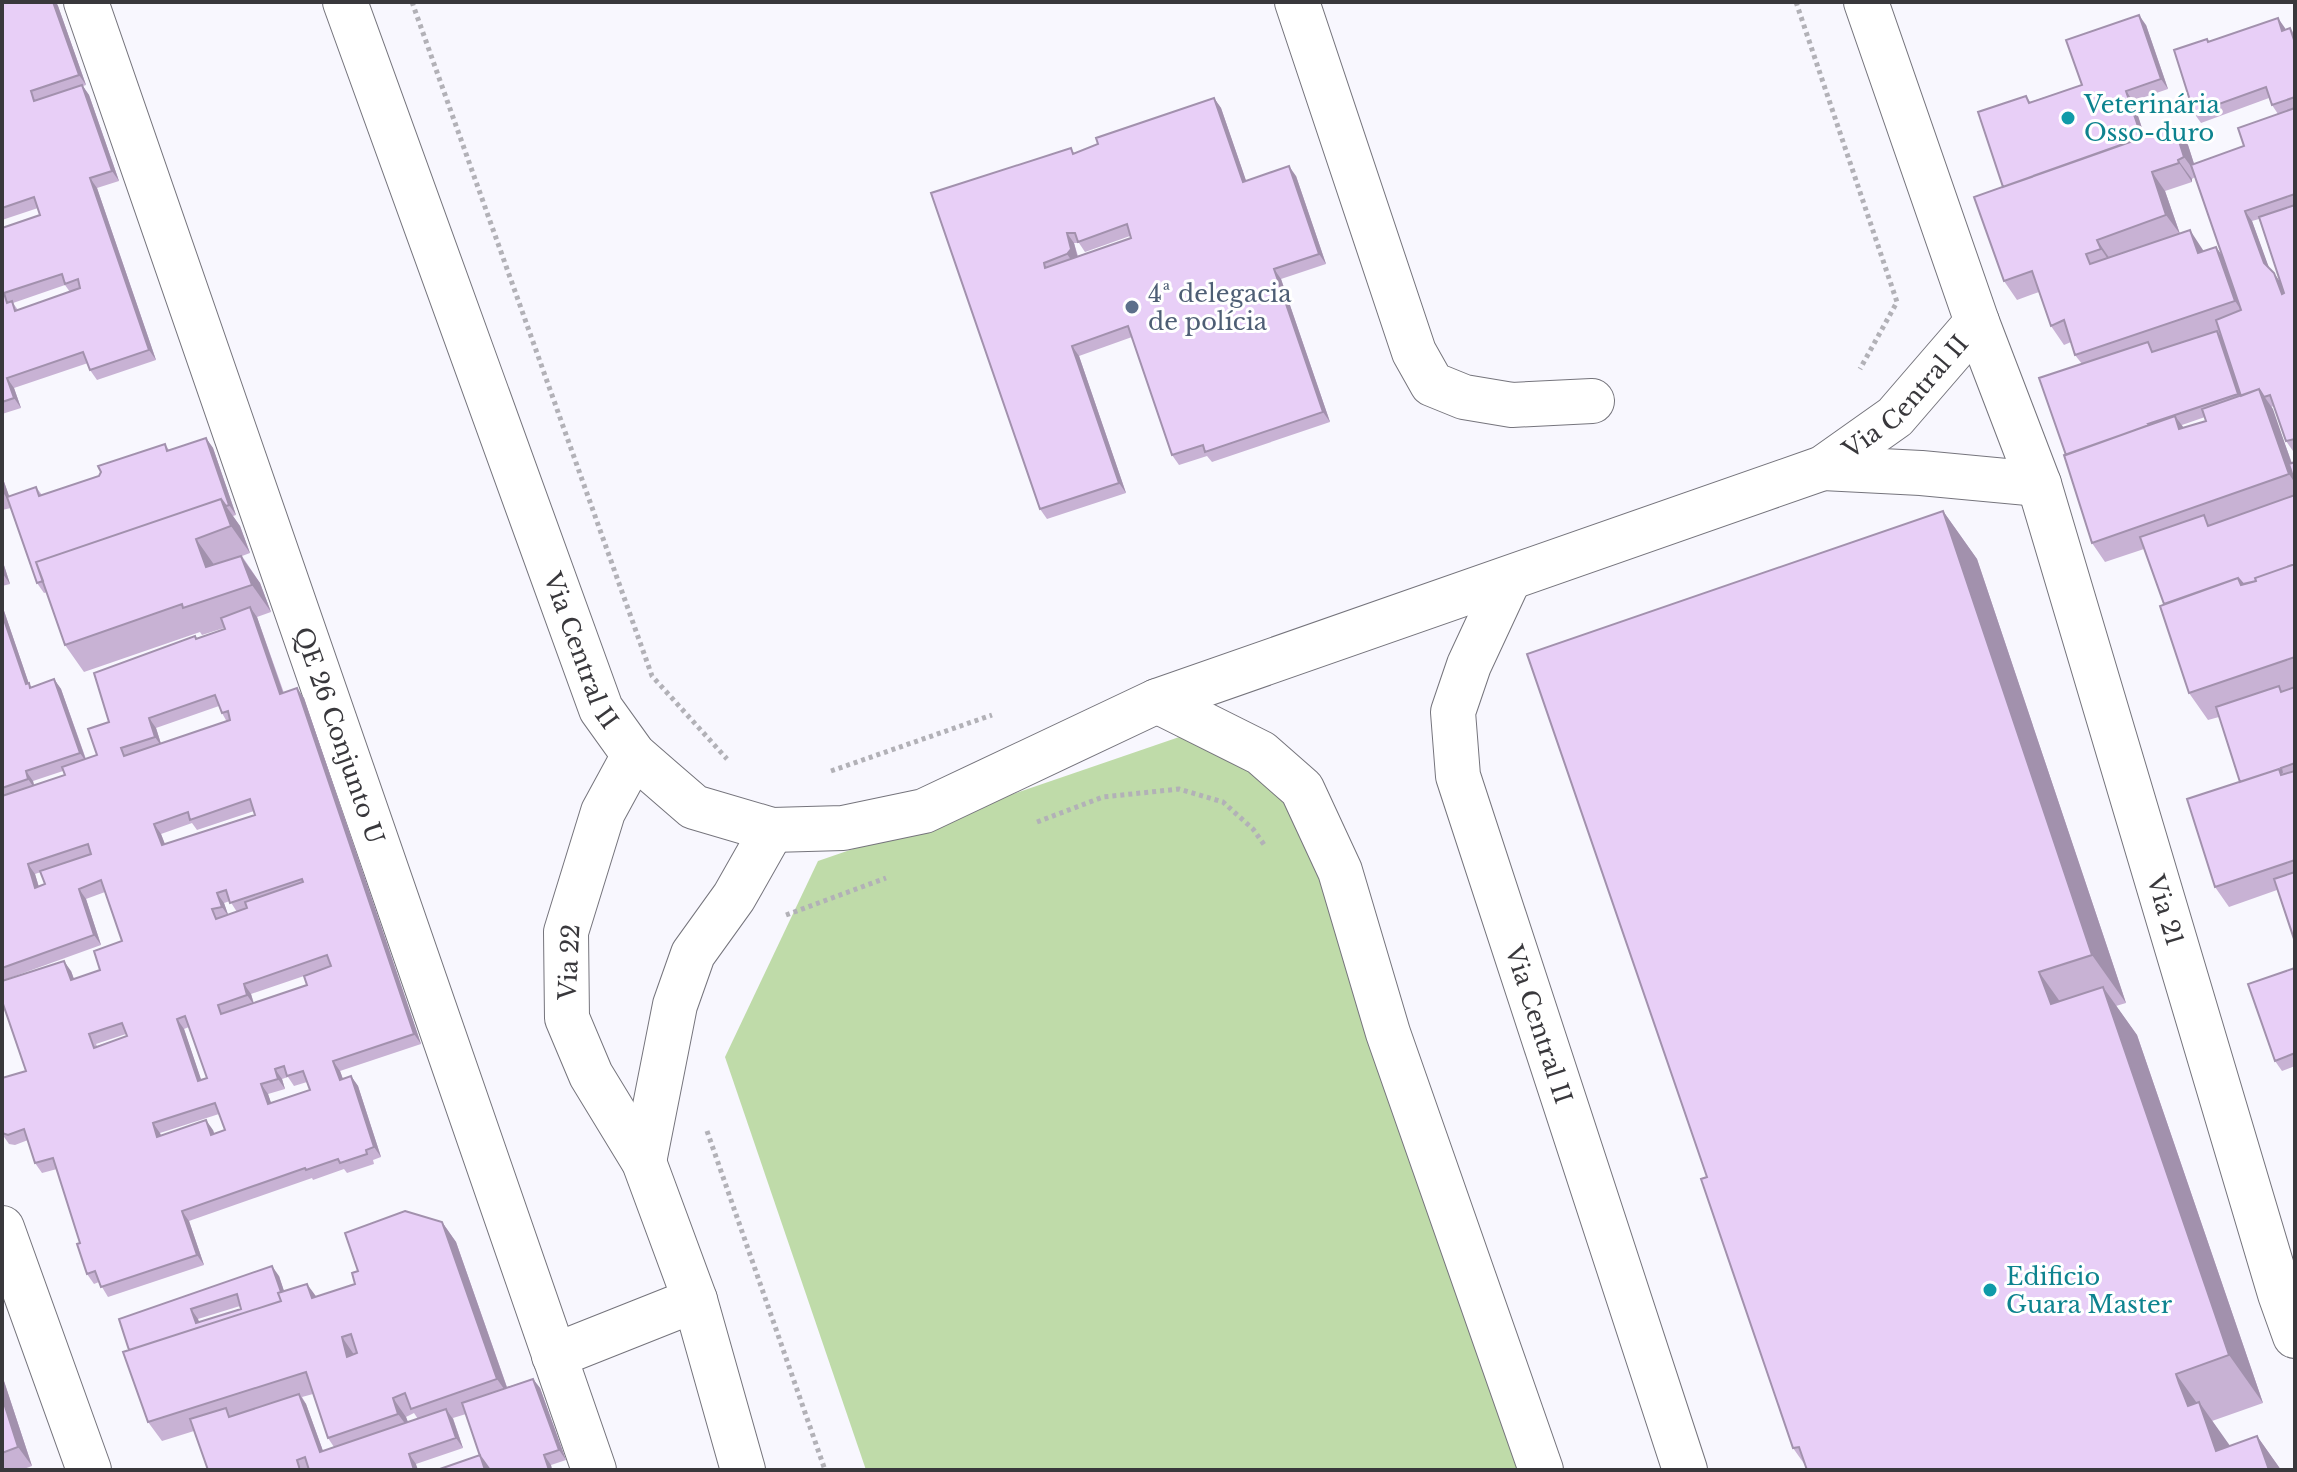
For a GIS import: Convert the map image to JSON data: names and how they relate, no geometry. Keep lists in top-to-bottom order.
{
  "streets": {
    "street": [
      "Via Central II",
      "QE 26 Conjunto U",
      "Via 21",
      "Via 22"
    ]
  },
  "crossings": [
    ["Via Central II", "Via 21"],
    ["Via Central II", "Via 22"]
  ],
  "places": ["Veterinária Osso-duro", "4ª delegacia de polícia", "Edificio Guara Master"]
}
